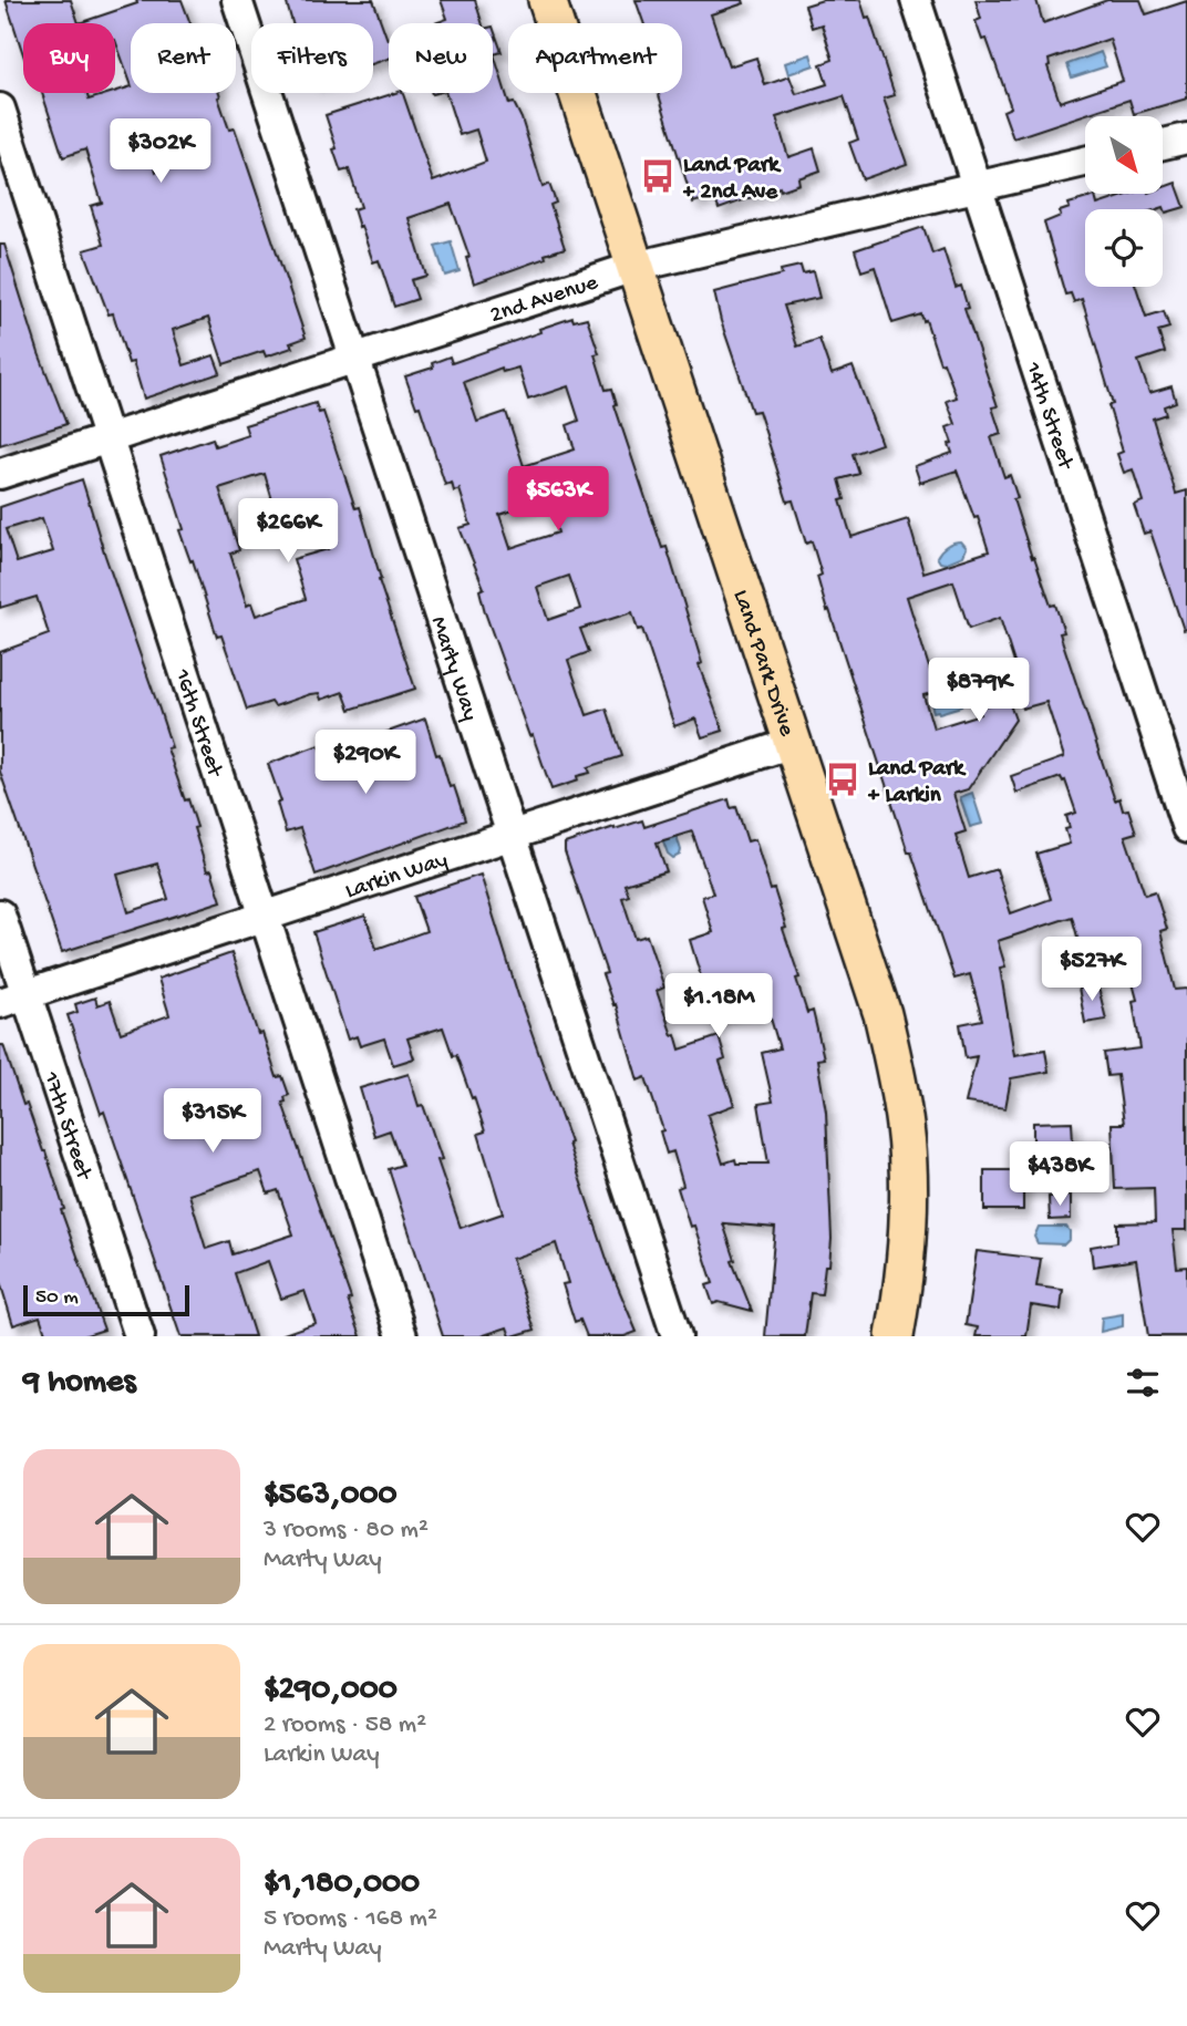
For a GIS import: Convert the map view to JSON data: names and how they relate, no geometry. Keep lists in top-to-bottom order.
{
  "streets": {
    "main road": ["Land Park Drive"],
    "street": [
      "2nd Avenue",
      "14th Street",
      "Marty Way",
      "16th Street",
      "Larkin Way",
      "17th Street"
    ]
  },
  "crossings": [
    ["2nd Avenue", "14th Street"],
    ["2nd Avenue", "Land Park Drive"],
    ["2nd Avenue", "Marty Way"],
    ["2nd Avenue", "16th Street"],
    ["Land Park Drive", "Larkin Way"],
    ["Marty Way", "Larkin Way"],
    ["16th Street", "Larkin Way"],
    ["Larkin Way", "17th Street"]
  ],
  "places": {
    "bus stop": ["Land Park + 2nd Ave", "Land Park + Larkin"]
  },
  "scale_bar": "50 m",
  "north": "bottom right",
  "page": {
    "chip": [
      "Buy",
      "Rent",
      "Filters",
      "New",
      "Apartment"
    ],
    "price": [
      "$302K",
      "$563K",
      "$266K",
      "$879K",
      "$290K",
      "$527K",
      "$1.18M",
      "$315K",
      "$438K"
    ],
    "scale": "50 m",
    "heading": "9 homes",
    "list": [
      {
        "name": "$563,000",
        "note": "3 rooms · 80 m² · Marty Way"
      },
      {
        "name": "$290,000",
        "note": "2 rooms · 58 m² · Larkin Way"
      },
      {
        "name": "$1,180,000",
        "note": "5 rooms · 168 m² · Marty Way"
      }
    ]
  }
}
